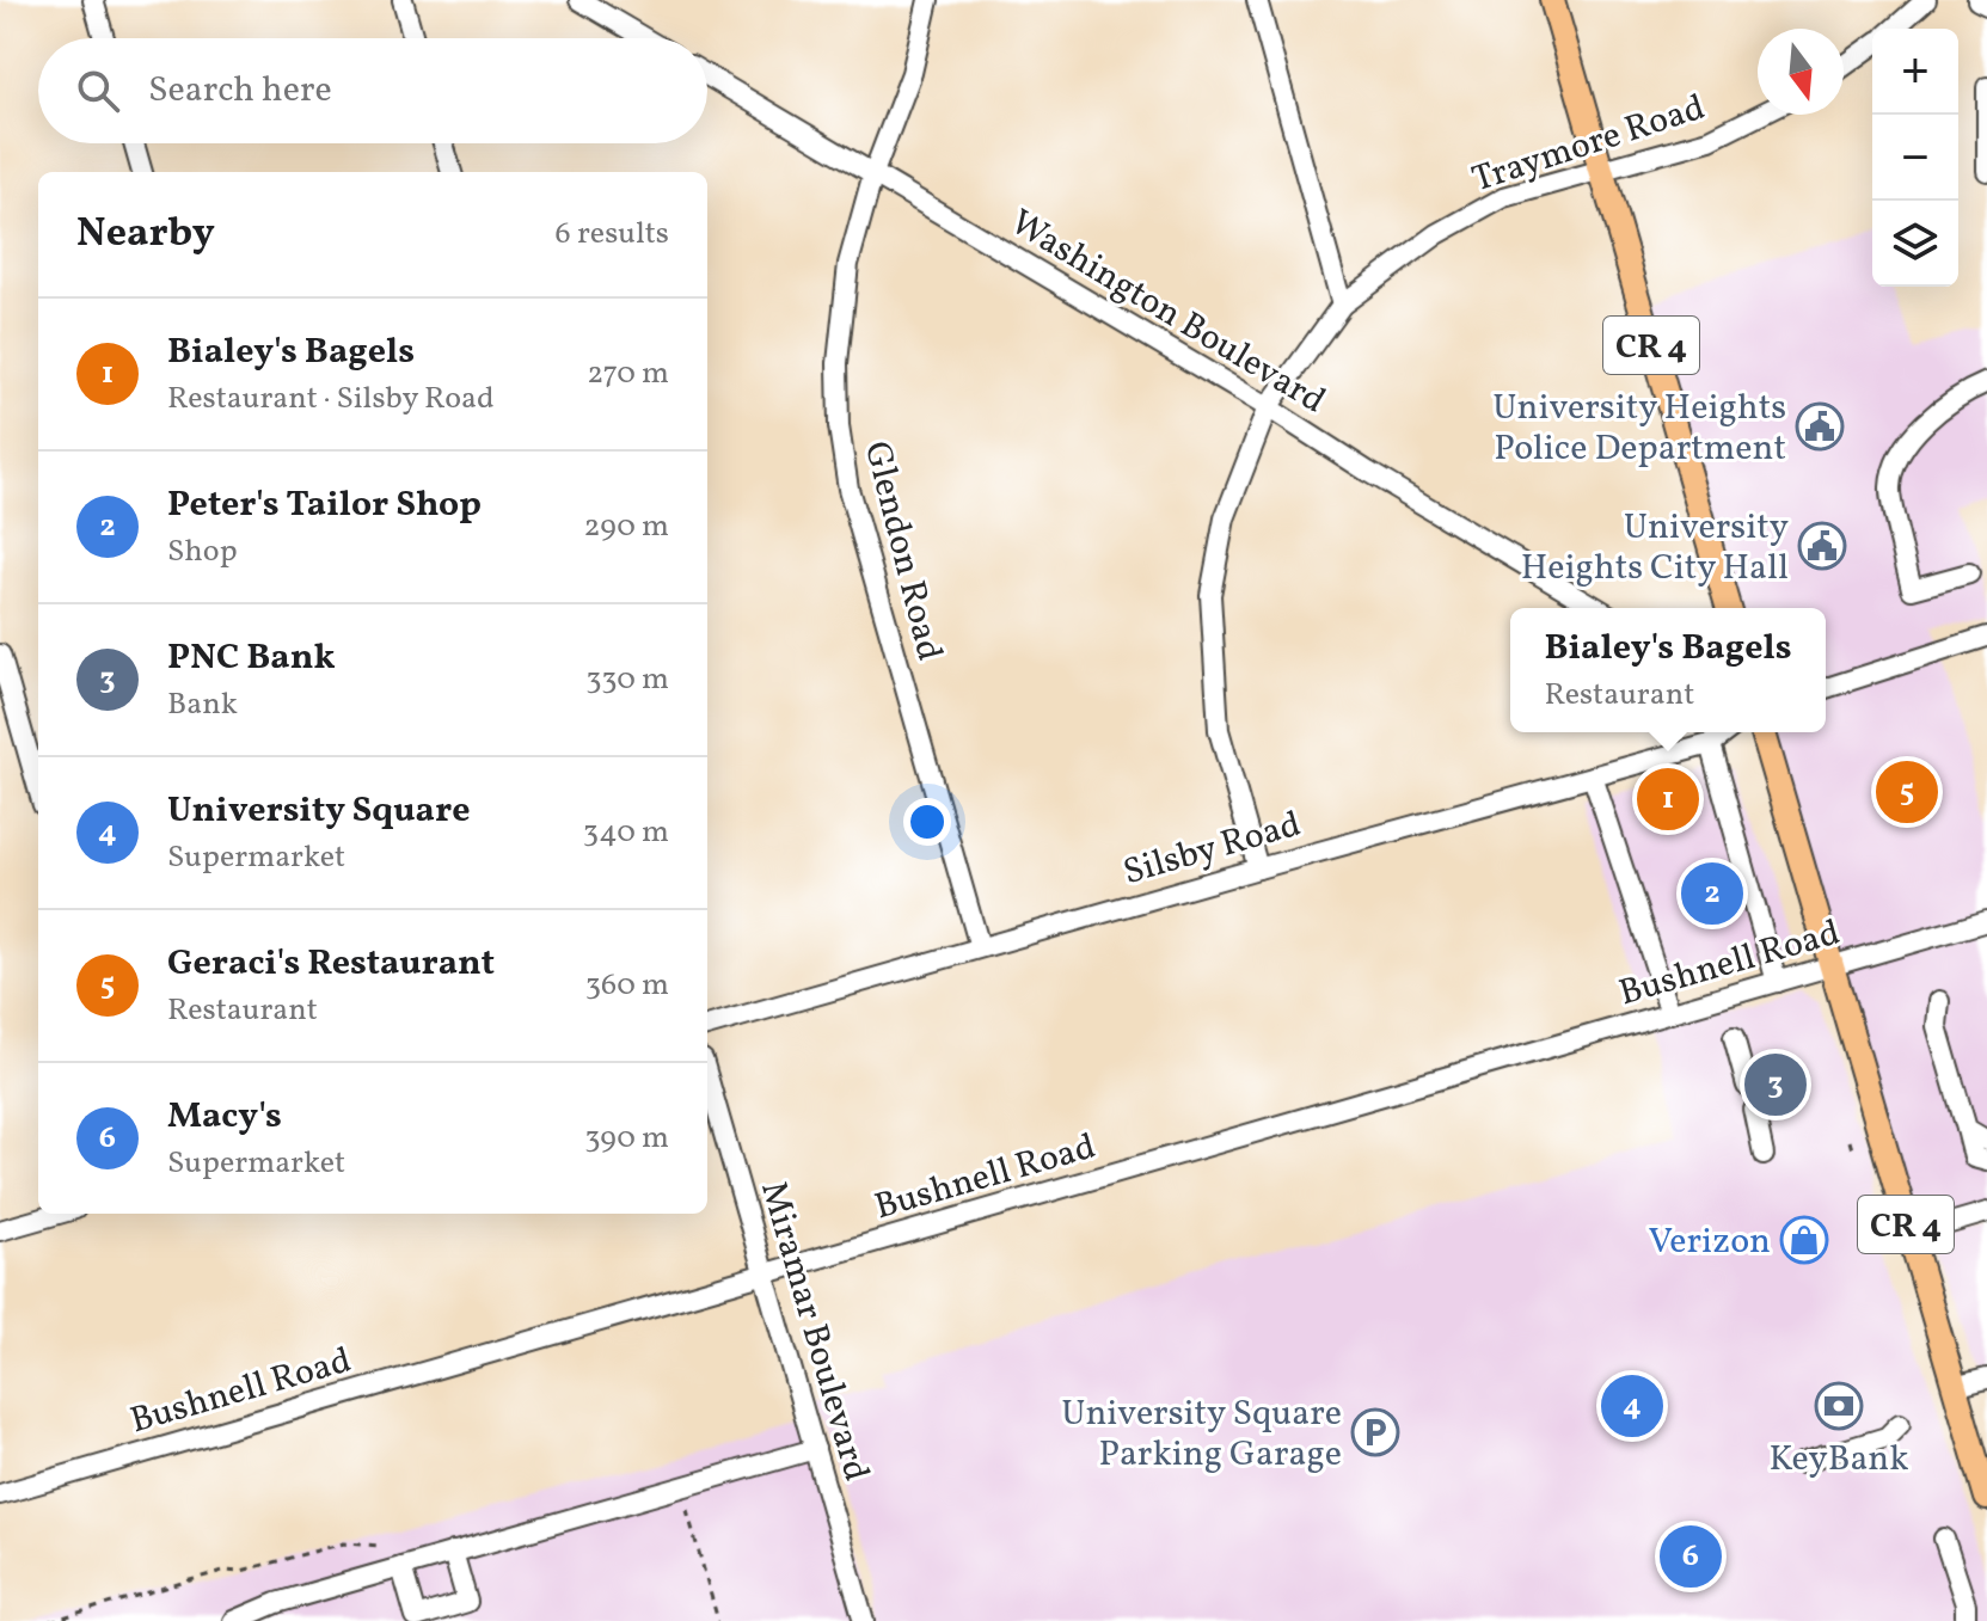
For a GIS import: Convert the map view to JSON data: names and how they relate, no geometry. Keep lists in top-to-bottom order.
{
  "streets": {
    "main road": ["CR 4"],
    "street": [
      "Traymore Road",
      "Washington Boulevard",
      "Glendon Road",
      "Silsby Road",
      "Bushnell Road",
      "Miramar Boulevard"
    ]
  },
  "crossings": [
    ["Traymore Road", "Washington Boulevard"],
    ["Traymore Road", "CR 4"],
    ["Traymore Road", "Silsby Road"],
    ["Washington Boulevard", "Glendon Road"],
    ["CR 4", "Bushnell Road"],
    ["Glendon Road", "Silsby Road"],
    ["Bushnell Road", "Miramar Boulevard"]
  ],
  "places": {
    "public building": ["University Heights Police Department", "University Heights City Hall"],
    "shop": ["Verizon"],
    "bank": ["KeyBank"],
    "parking": ["University Square Parking Garage"]
  },
  "north": "bottom",
  "page": {
    "map_buttons": ["+", "−"],
    "search": "Search here",
    "heading": ["Nearby", "6 results"],
    "list": [
      {
        "mark": "1",
        "name": "Bialey's Bagels",
        "note": "Restaurant · Silsby Road",
        "value": "270 m"
      },
      {
        "mark": "2",
        "name": "Peter's Tailor Shop",
        "note": "Shop",
        "value": "290 m"
      },
      {
        "mark": "3",
        "name": "PNC Bank",
        "note": "Bank",
        "value": "330 m"
      },
      {
        "mark": "4",
        "name": "University Square",
        "note": "Supermarket",
        "value": "340 m"
      },
      {
        "mark": "5",
        "name": "Geraci's Restaurant",
        "note": "Restaurant",
        "value": "360 m"
      },
      {
        "mark": "6",
        "name": "Macy's",
        "note": "Supermarket",
        "value": "390 m"
      }
    ],
    "popup": ["Bialey's Bagels", "Restaurant"],
    "pins": [
      "5",
      "1",
      "2",
      "3",
      "4",
      "6"
    ]
  }
}
